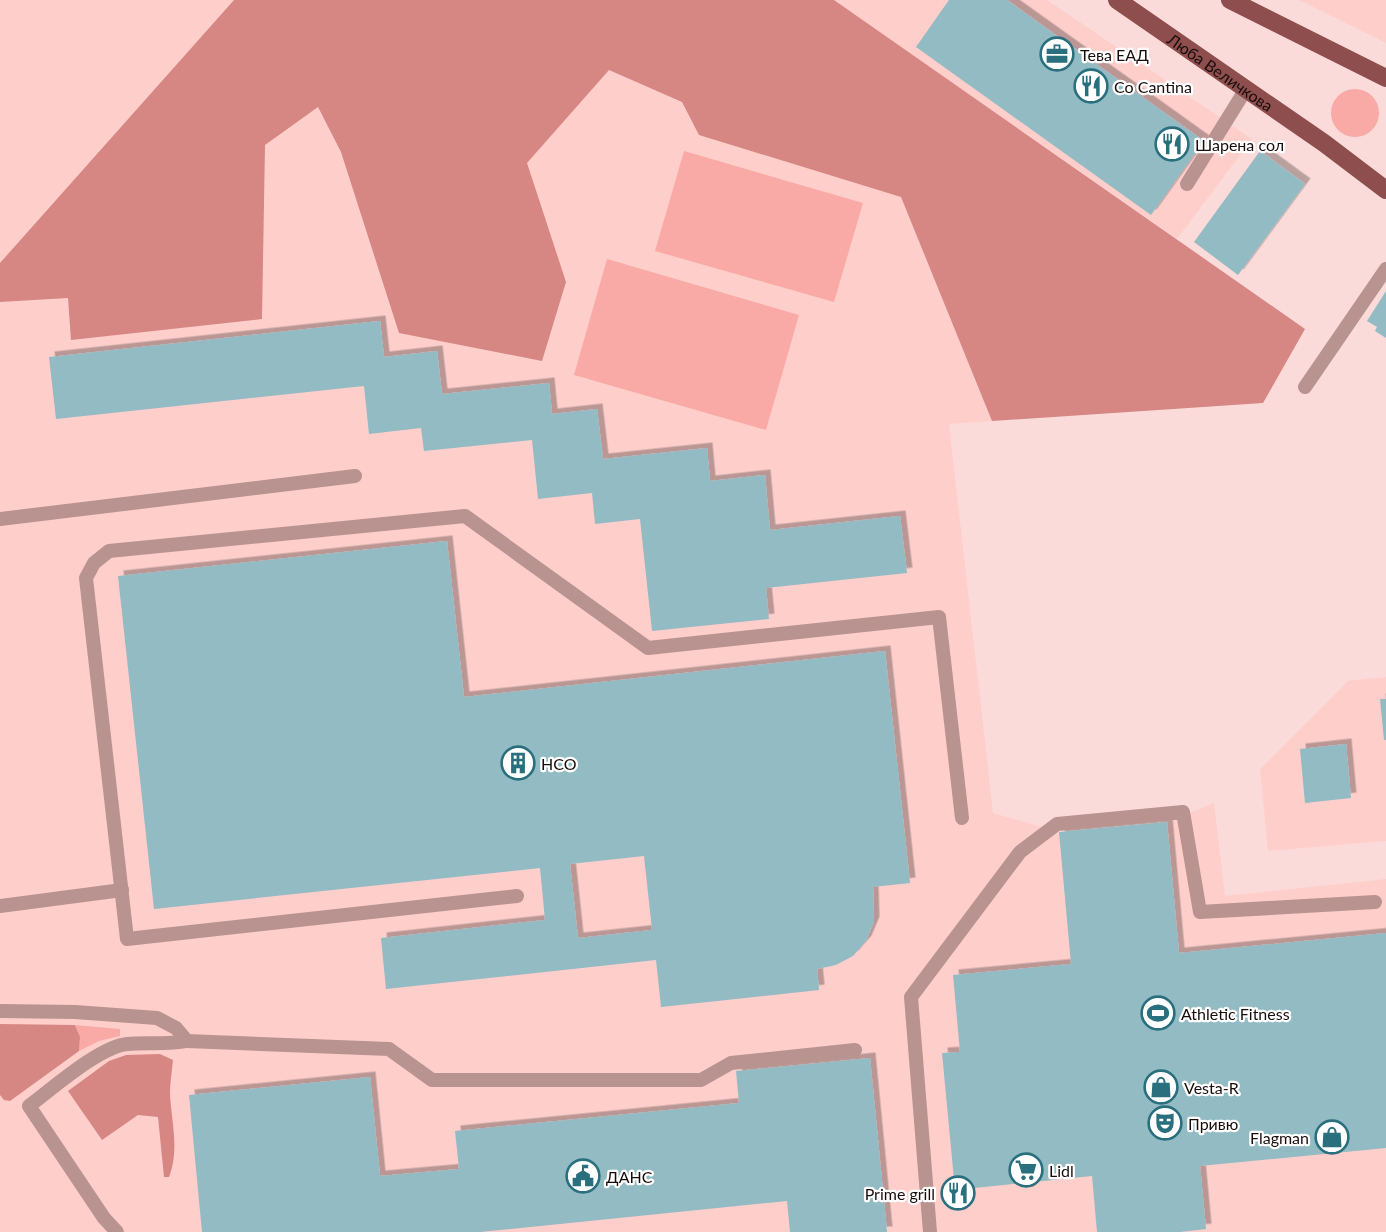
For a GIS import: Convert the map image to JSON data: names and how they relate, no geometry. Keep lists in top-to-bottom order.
{
  "streets": {
    "main road": ["Люба Величкова"]
  },
  "places": {
    "office": ["Тева ЕАД"],
    "restaurant": ["Co Cantina", "Шарена сол", "Prime grill"],
    "building": ["НСО"],
    "sports": ["Athletic Fitness"],
    "shop": ["Vesta-R", "Flagman"],
    "theatre": ["Привю"],
    "supermarket": ["Lidl"],
    "public building": ["ДАНС"]
  }
}
